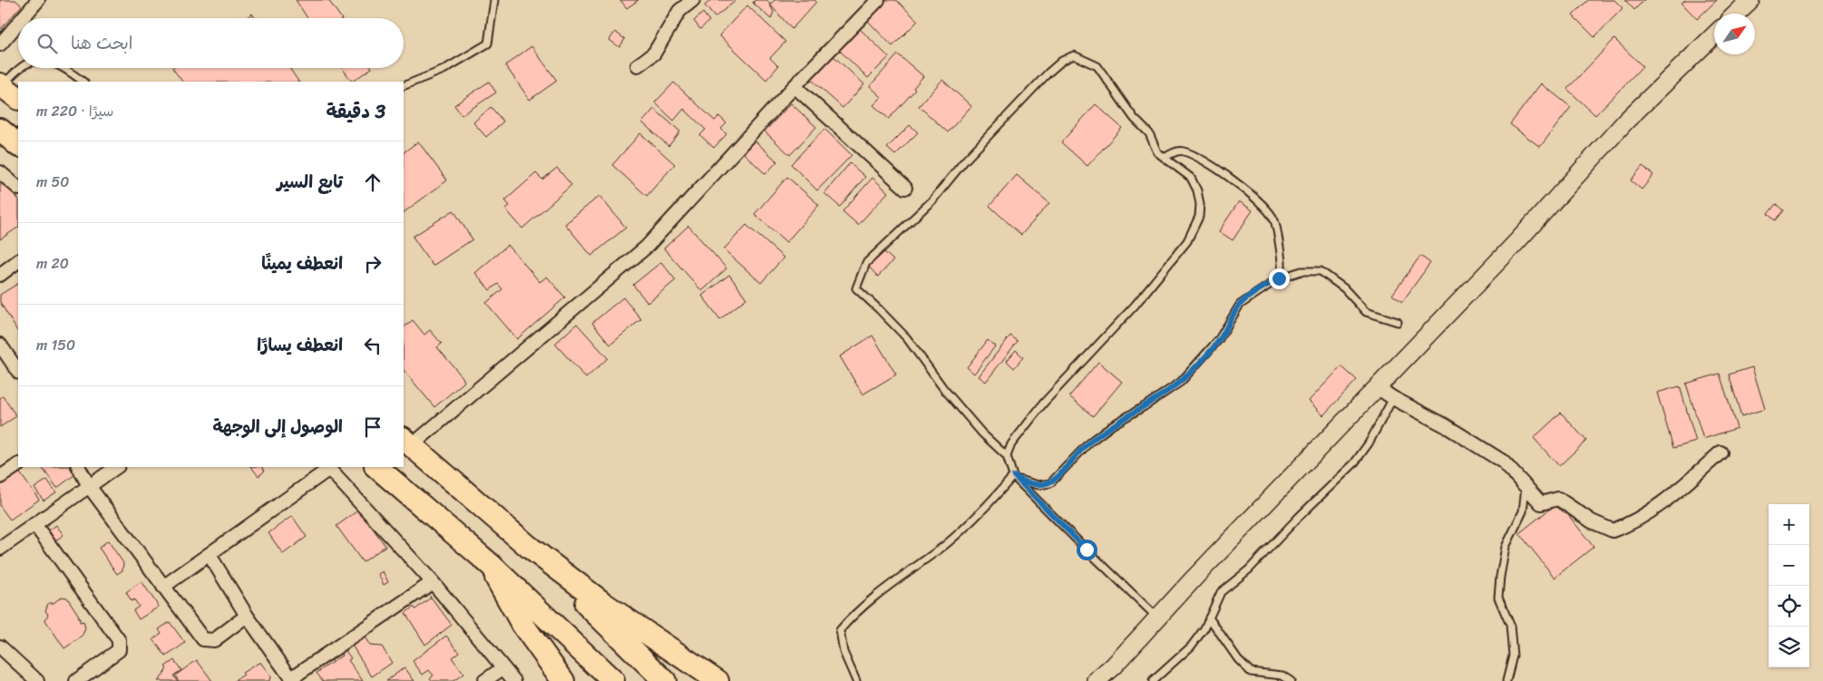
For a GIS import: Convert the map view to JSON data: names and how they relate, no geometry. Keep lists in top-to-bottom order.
{
  "north": "top right",
  "page": {
    "search": "ابحث هنا",
    "heading": ["3 دقيقة", "سيرًا · 220 m"],
    "list": [
      ["تابع السير", "50 m"],
      ["انعطف يمينًا", "20 m"],
      ["انعطف يسارًا", "150 m"],
      "الوصول إلى الوجهة"
    ],
    "map_buttons": ["+", "−"]
  }
}
